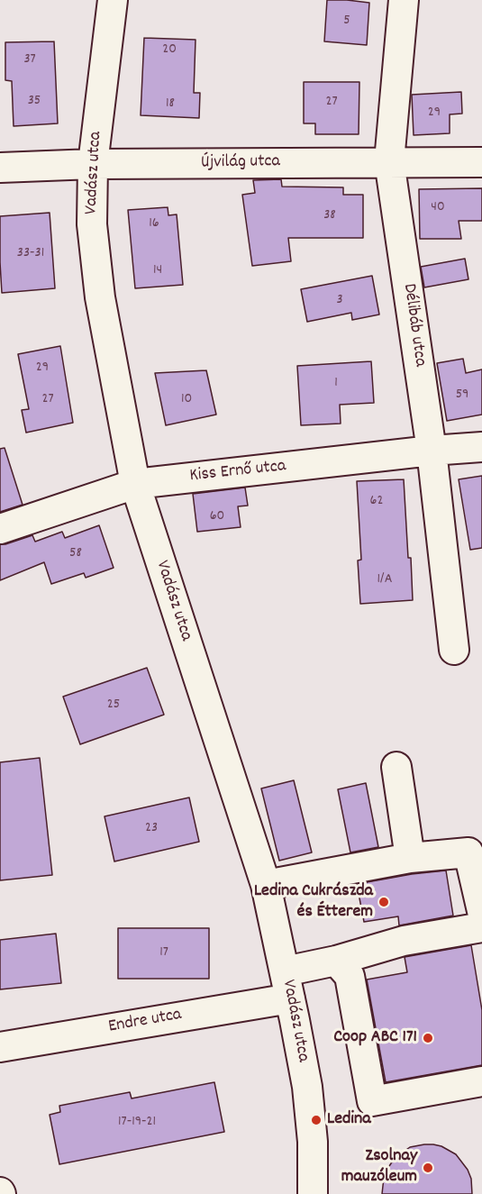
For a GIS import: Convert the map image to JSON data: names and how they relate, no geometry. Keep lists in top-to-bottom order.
{
  "streets": {
    "street": [
      "Újvilág utca",
      "Vadász utca",
      "Délibáb utca",
      "Kiss Ernő utca",
      "Endre utca"
    ]
  },
  "crossings": [
    ["Újvilág utca", "Vadász utca"],
    ["Újvilág utca", "Délibáb utca"],
    ["Vadász utca", "Kiss Ernő utca"],
    ["Vadász utca", "Endre utca"],
    ["Délibáb utca", "Kiss Ernő utca"]
  ],
  "places": [
    "Ledina Cukrászda és Étterem",
    "Coop ABC 171",
    "Ledina",
    "Zsolnay mauzóleum"
  ],
  "house_numbers": [
    "5",
    "20",
    "37",
    "35",
    "27",
    "18",
    "29",
    "40",
    "38",
    "16",
    "33-31",
    "14",
    "3",
    "29",
    "1",
    "59",
    "27",
    "10",
    "62",
    "60",
    "58",
    "1/A",
    "25",
    "23",
    "17",
    "17-19-21"
  ]
}
